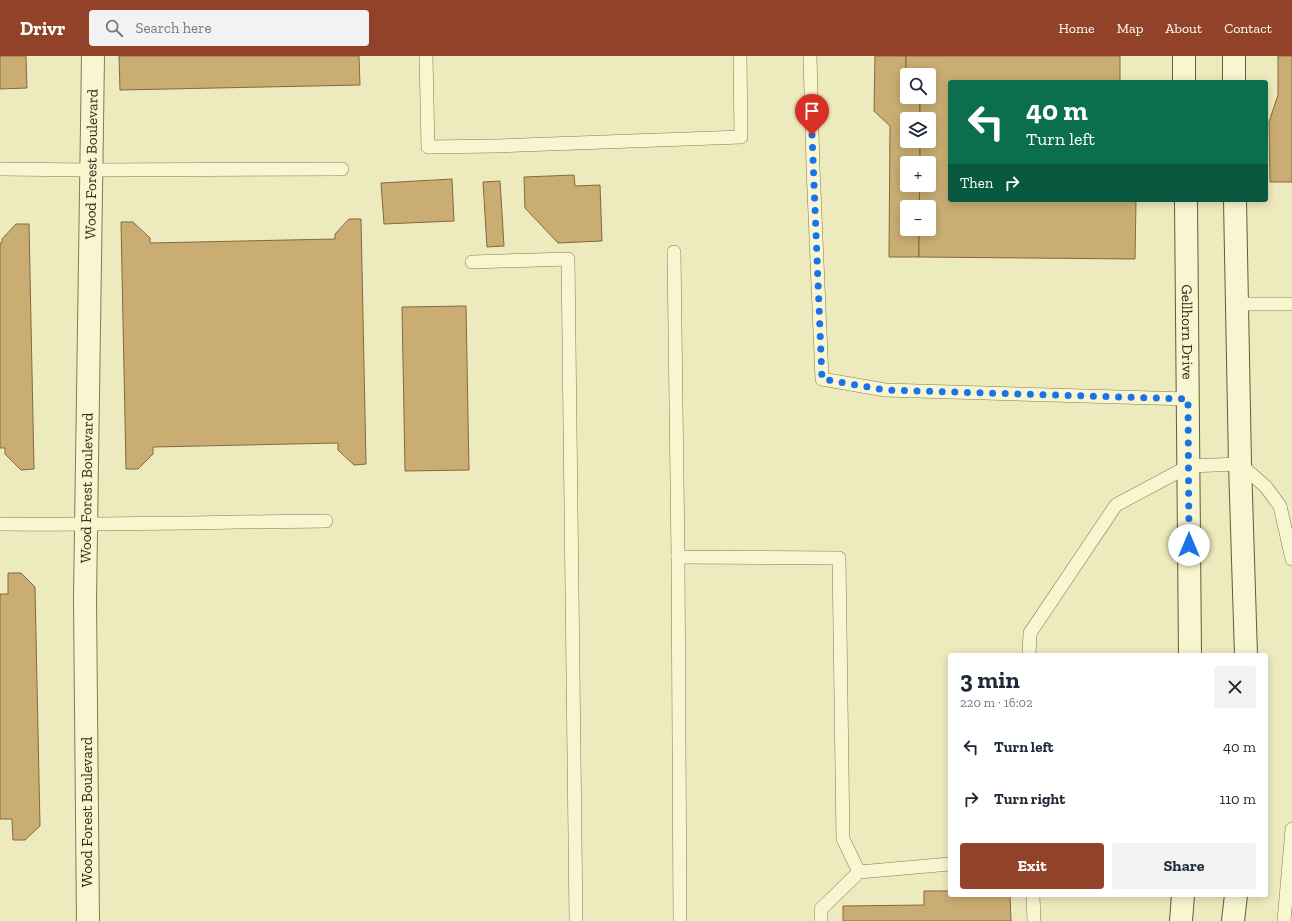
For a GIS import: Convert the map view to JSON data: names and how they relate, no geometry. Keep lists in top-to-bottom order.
{
  "streets": {
    "main road": ["Wood Forest Boulevard", "Gellhorn Drive"]
  },
  "page": {
    "header": "Drivr",
    "search": "Search here",
    "nav": [
      "Home",
      "Map",
      "About",
      "Contact"
    ],
    "map_buttons": ["+", "−"],
    "turn": ["40 m", "Turn left"],
    "then": "Then",
    "heading": ["3 min", "220 m · 16:02"],
    "list": [
      {
        "name": "Turn left",
        "value": "40 m"
      },
      {
        "name": "Turn right",
        "value": "110 m"
      }
    ],
    "buttons": ["Exit", "Share"]
  }
}
